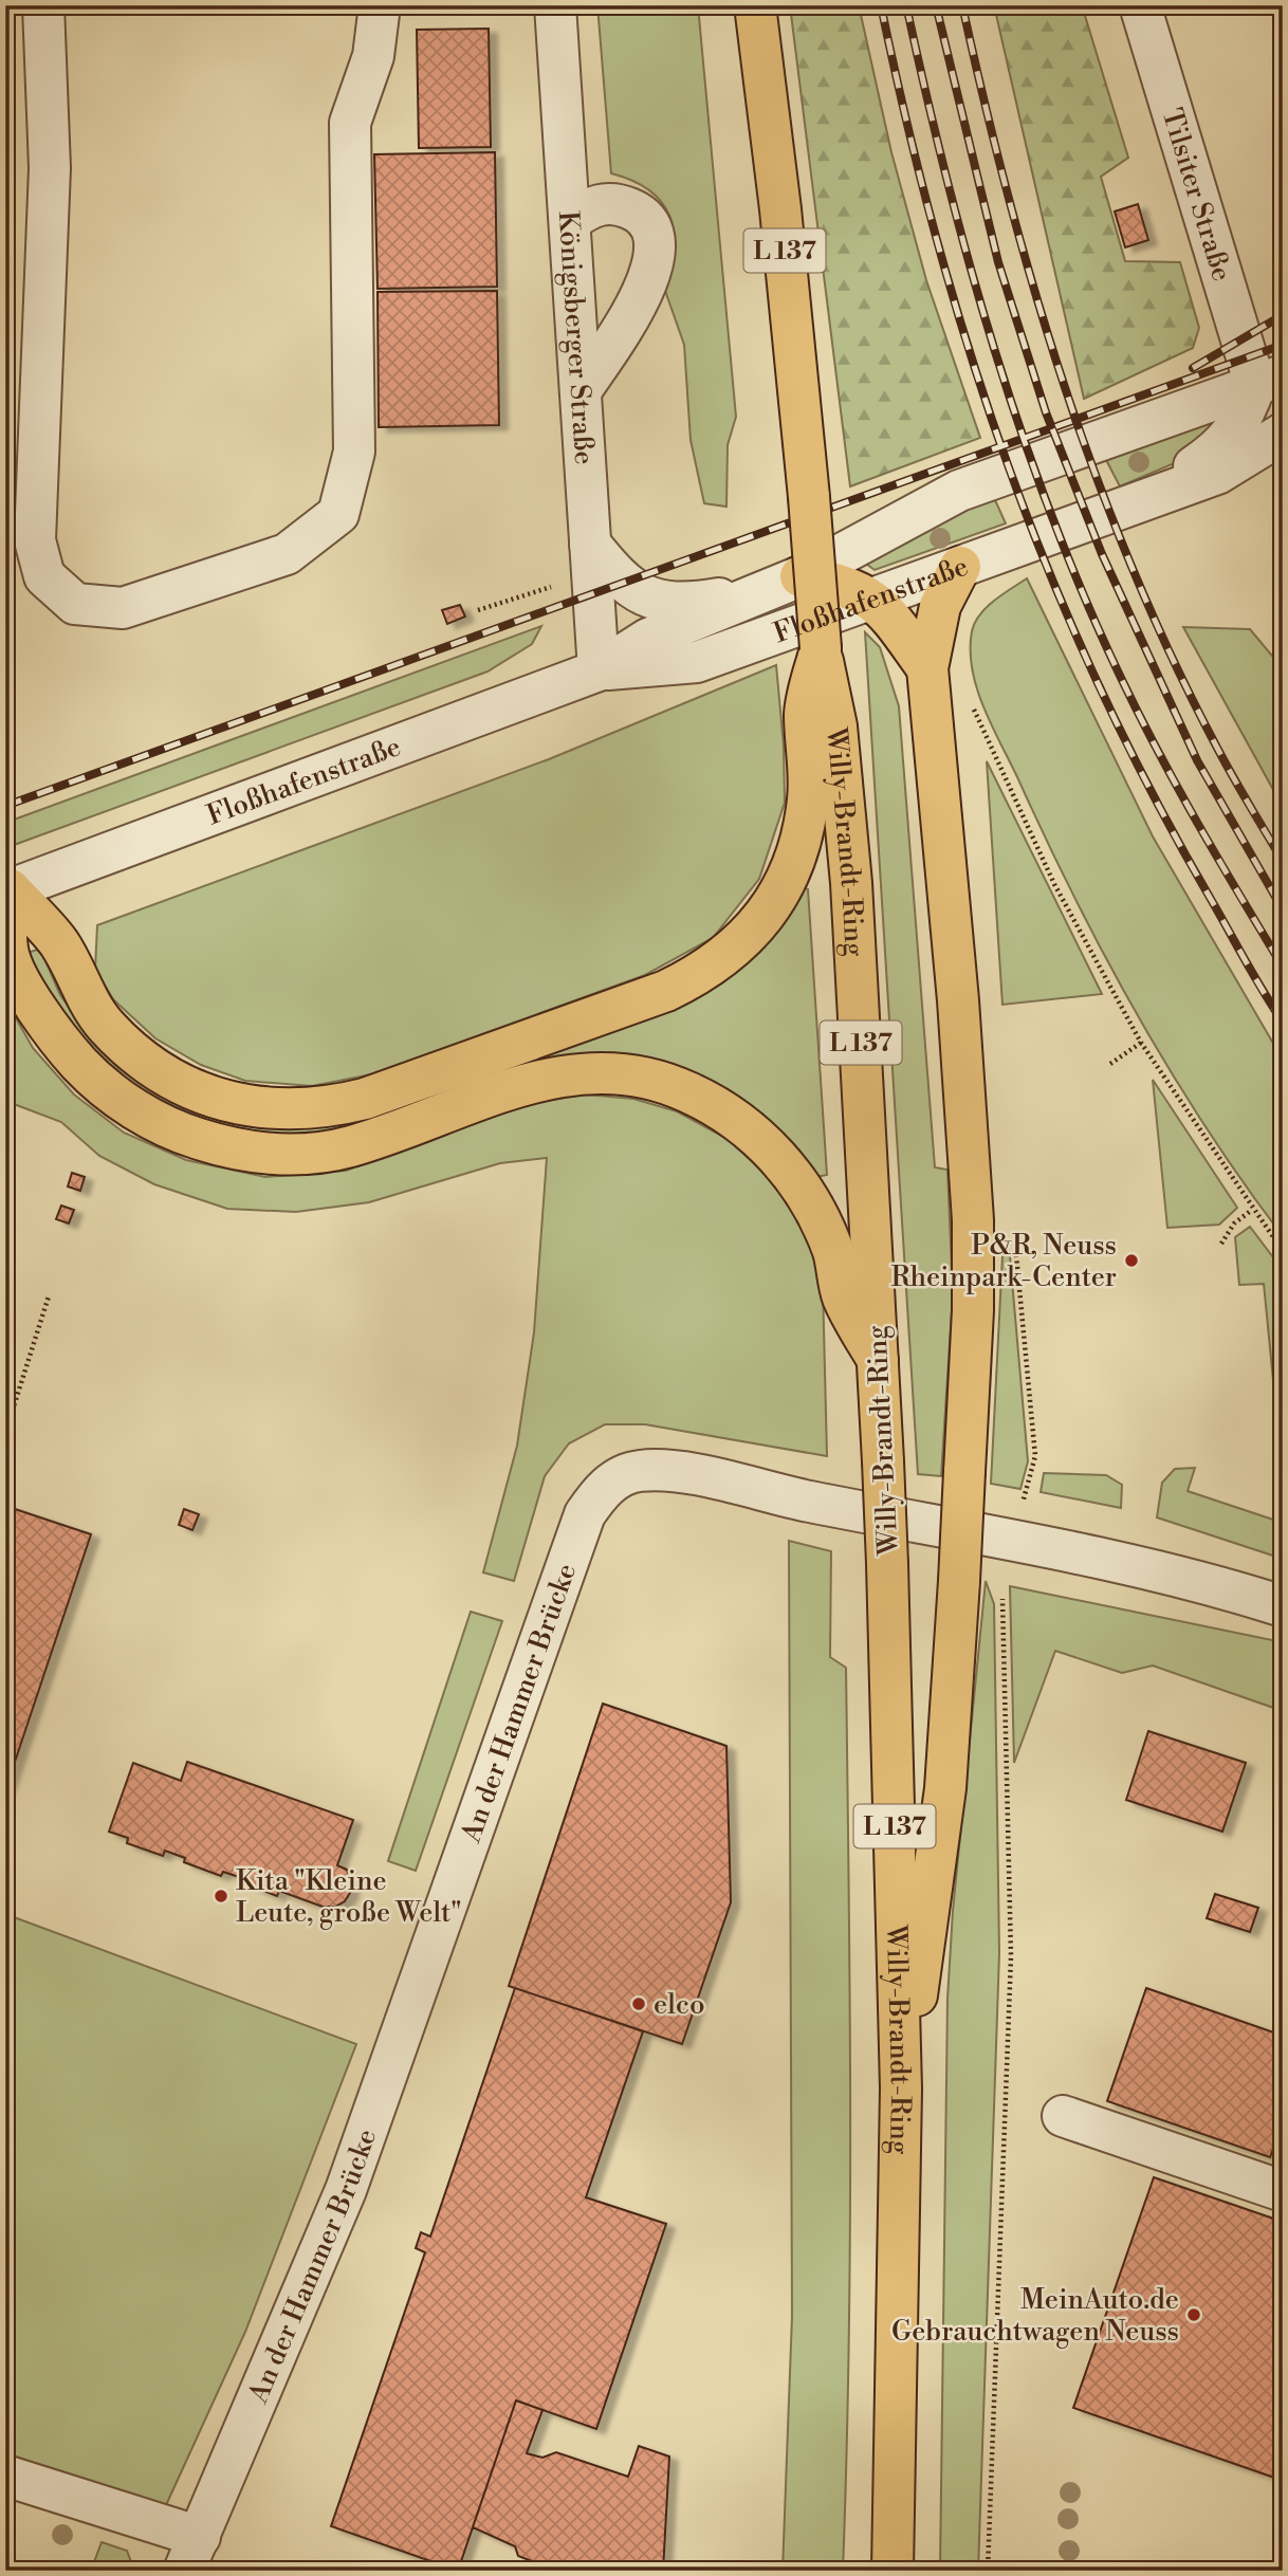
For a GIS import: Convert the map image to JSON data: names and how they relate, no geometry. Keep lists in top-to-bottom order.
{
  "streets": {
    "main road": ["L 137", "Willy-Brandt-Ring"],
    "street": [
      "Tilsiter Straße",
      "Königsberger Straße",
      "Floßhafenstraße",
      "An der Hammer Brücke"
    ]
  },
  "crossings": [
    ["Tilsiter Straße", "Floßhafenstraße"],
    ["Königsberger Straße", "Floßhafenstraße"]
  ],
  "places": [
    "P&R, Neuss Rheinpark-Center",
    "Kita \"Kleine Leute, große Welt\"",
    "elco",
    "MeinAuto.de Gebrauchtwagen Neuss"
  ]
}
